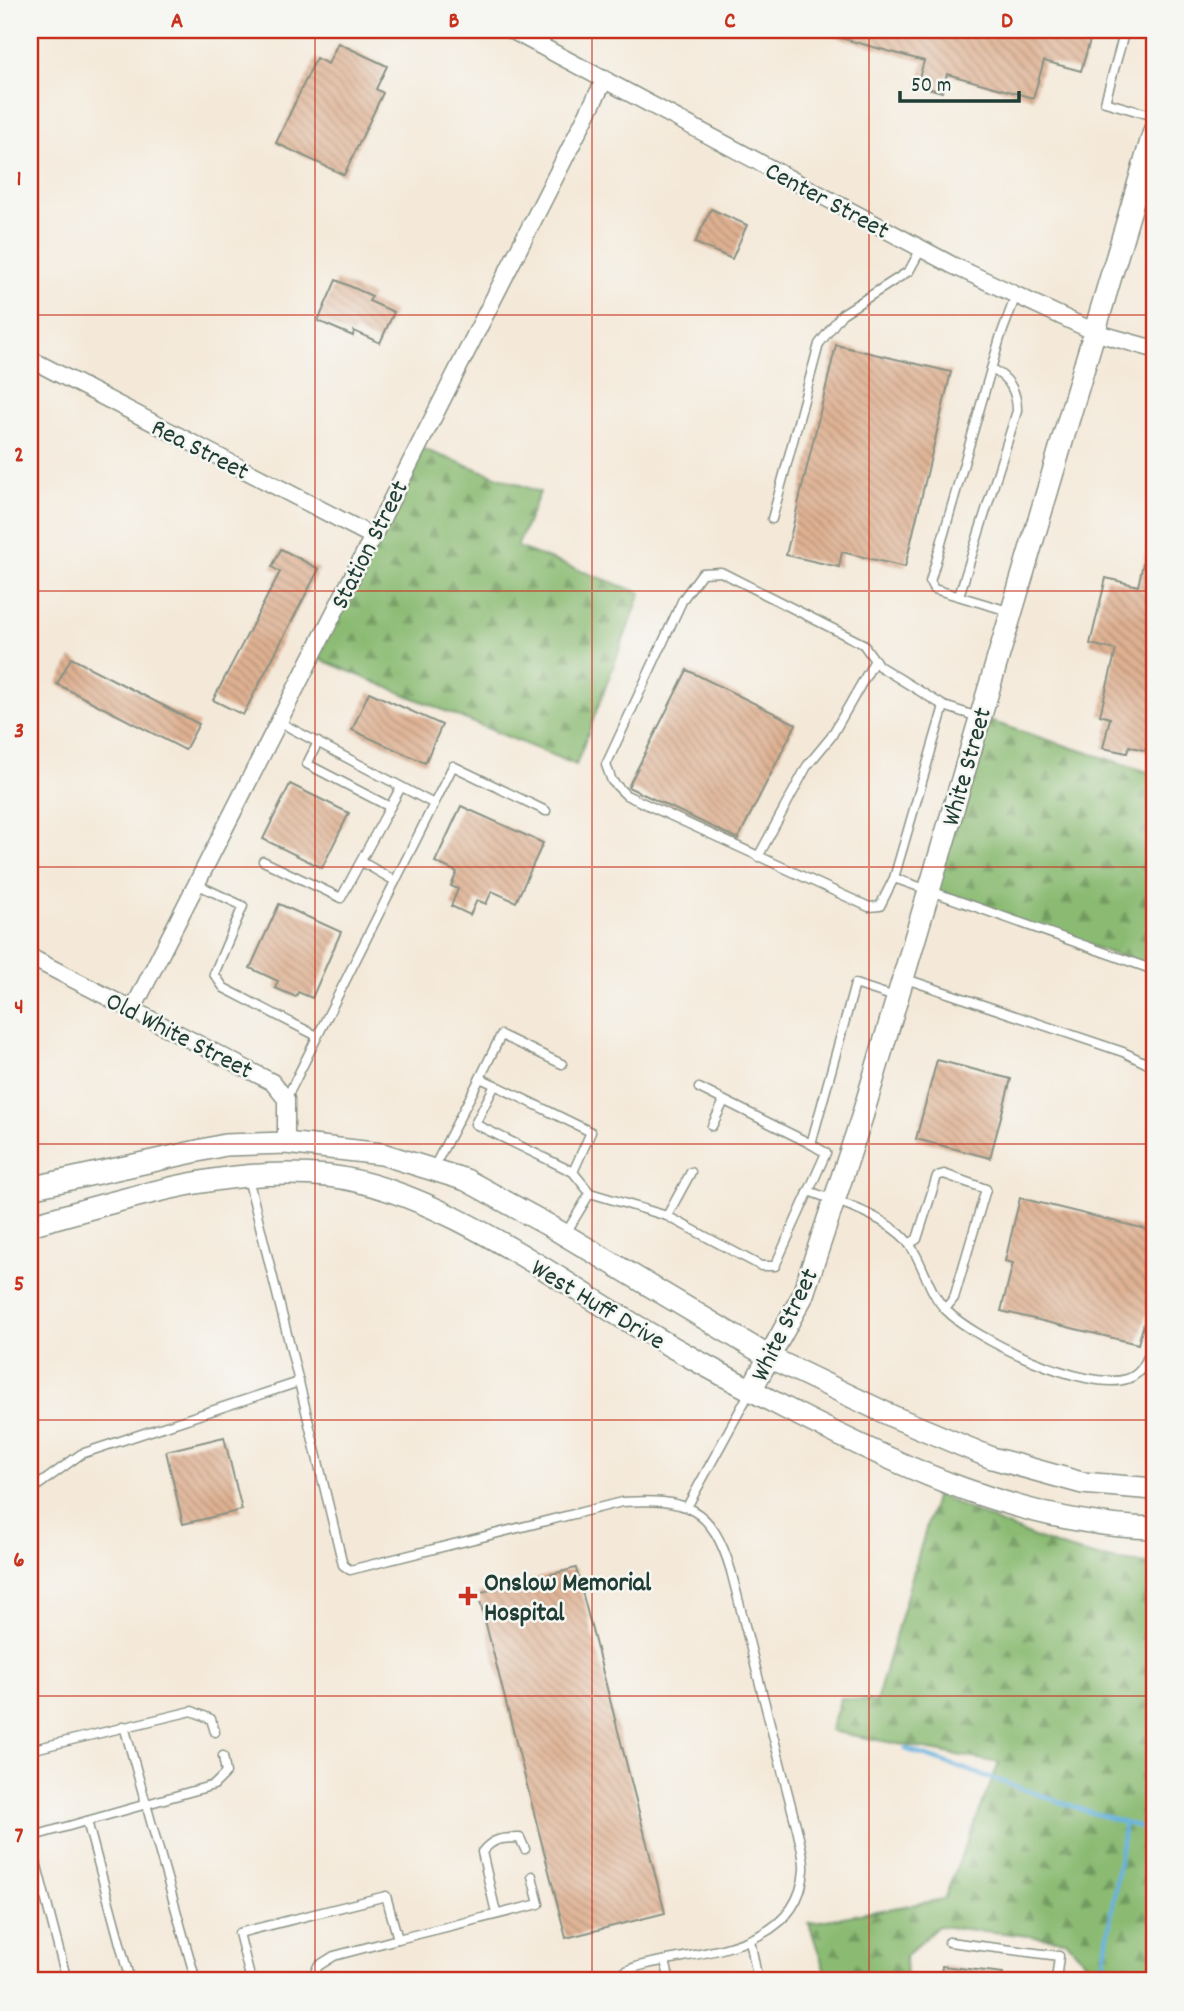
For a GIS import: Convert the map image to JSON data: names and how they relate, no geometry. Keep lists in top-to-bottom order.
{
  "streets": {
    "street": [
      "Center Street",
      "Rea Street",
      "Station Street",
      "White Street",
      "Old White Street",
      "West Huff Drive"
    ]
  },
  "crossings": [
    ["Center Street", "Station Street"],
    ["Center Street", "White Street"],
    ["Rea Street", "Station Street"],
    ["Station Street", "Old White Street"],
    ["White Street", "West Huff Drive"]
  ],
  "places": {
    "health": ["Onslow Memorial Hospital"]
  },
  "scale_bar": "50 m",
  "grid": {
    "columns": [
      "A",
      "B",
      "C",
      "D"
    ],
    "rows": [
      "1",
      "2",
      "3",
      "4",
      "5",
      "6",
      "7"
    ]
  }
}
